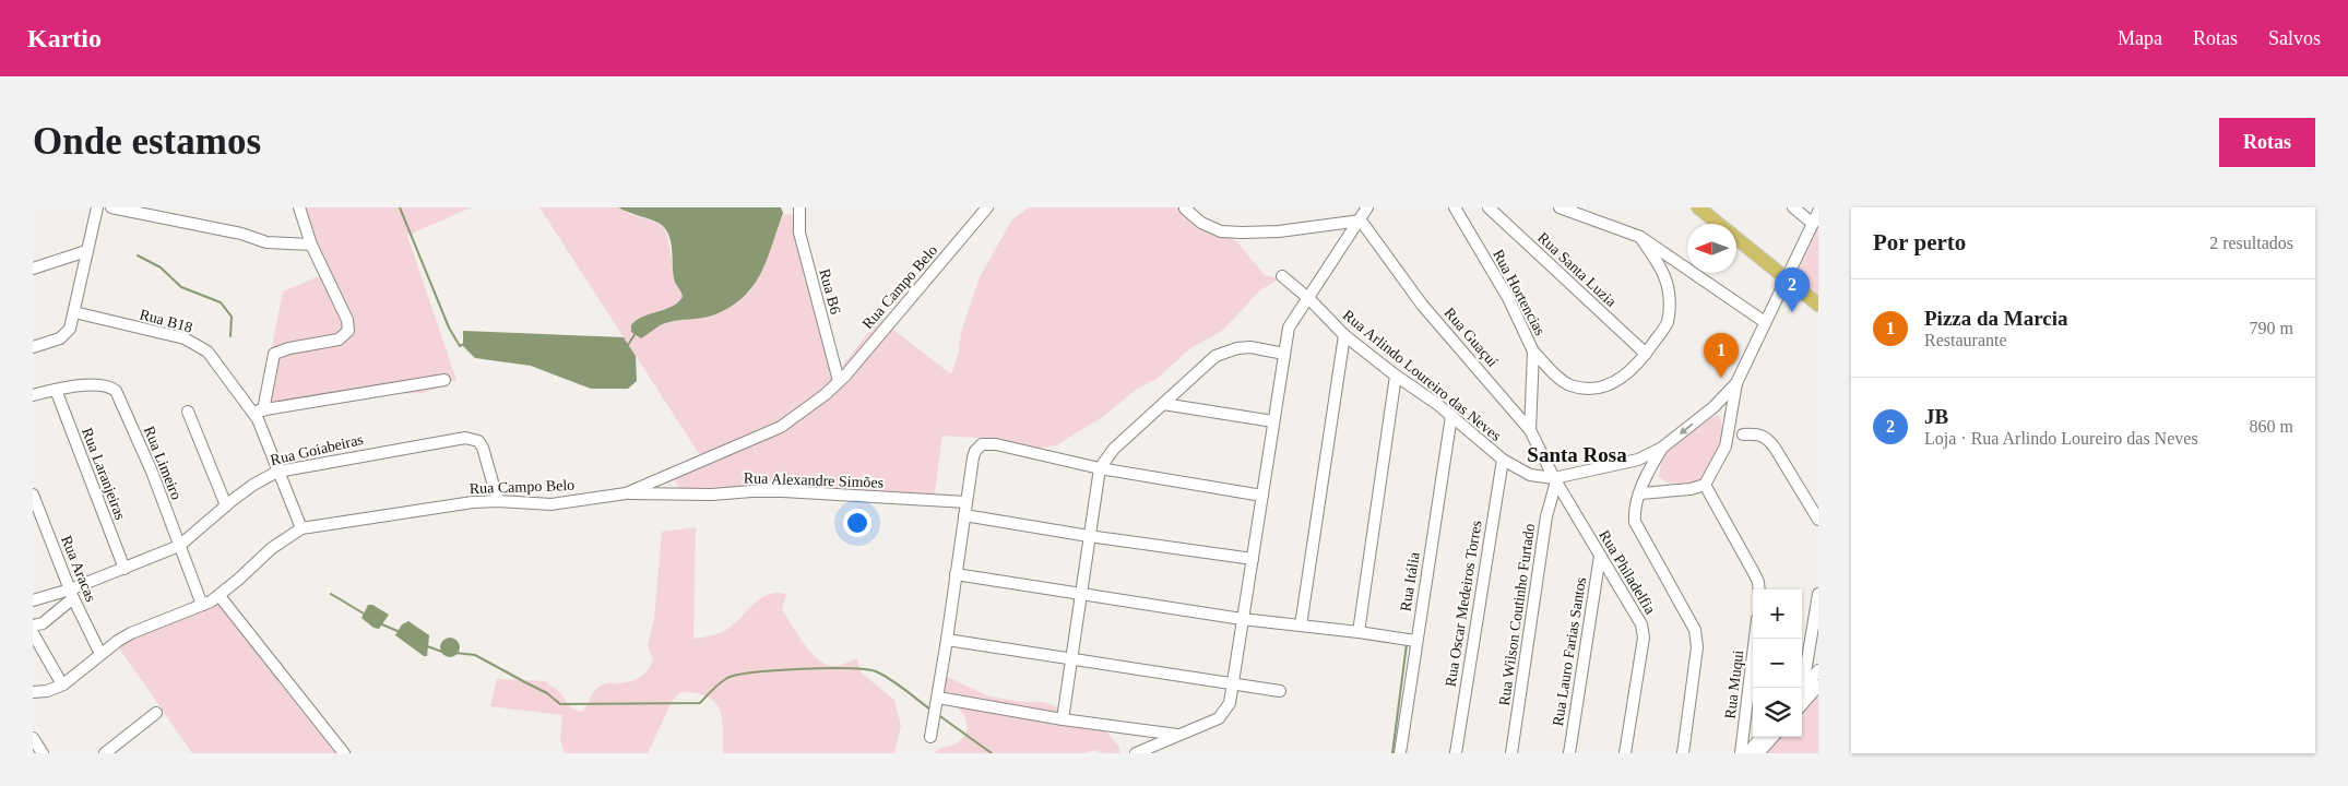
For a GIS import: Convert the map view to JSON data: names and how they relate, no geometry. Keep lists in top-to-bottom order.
{
  "streets": {
    "street": [
      "Rua Santa Luzia",
      "Rua Campo Belo",
      "Rua B6",
      "Rua Hortencias",
      "Rua B18",
      "Rua Guaçuí",
      "Rua Arlindo Loureiro das Neves",
      "Rua Goiabeiras",
      "Rua Limeiro",
      "Rua Laranjeiras",
      "Rua Alexandre Simões",
      "Rua Aracas",
      "Rua Philadelfia",
      "Rua Itália",
      "Rua Oscar Medeiros Torres",
      "Rua Wilson Coutinho Furtado",
      "Rua Lauro Farias Santos",
      "Rua Muqui"
    ]
  },
  "crossings": [
    ["Rua Campo Belo", "Rua B6"],
    ["Rua Campo Belo", "Rua B18"],
    ["Rua Campo Belo", "Rua Goiabeiras"],
    ["Rua Campo Belo", "Rua Limeiro"],
    ["Rua Campo Belo", "Rua Alexandre Simões"],
    ["Rua Campo Belo", "Rua Aracas"],
    ["Rua Hortencias", "Rua Guaçuí"],
    ["Rua B18", "Rua Goiabeiras"],
    ["Rua Guaçuí", "Rua Arlindo Loureiro das Neves"],
    ["Rua Guaçuí", "Rua Philadelfia"],
    ["Rua Guaçuí", "Rua Wilson Coutinho Furtado"],
    ["Rua Arlindo Loureiro das Neves", "Rua Philadelfia"],
    ["Rua Arlindo Loureiro das Neves", "Rua Itália"],
    ["Rua Arlindo Loureiro das Neves", "Rua Oscar Medeiros Torres"],
    ["Rua Arlindo Loureiro das Neves", "Rua Wilson Coutinho Furtado"],
    ["Rua Goiabeiras", "Rua Limeiro"],
    ["Rua Goiabeiras", "Rua Laranjeiras"],
    ["Rua Goiabeiras", "Rua Aracas"],
    ["Rua Limeiro", "Rua Laranjeiras"],
    ["Rua Philadelfia", "Rua Wilson Coutinho Furtado"],
    ["Rua Philadelfia", "Rua Lauro Farias Santos"]
  ],
  "districts": ["Santa Rosa"],
  "north": "left",
  "page": {
    "header": "Kartio",
    "nav": ["Mapa", "Rotas", "Salvos"],
    "buttons": "Rotas",
    "title": "Onde estamos",
    "heading": ["Por perto", "2 resultados"],
    "pins": ["2", "1"],
    "list": [
      {
        "mark": "1",
        "name": "Pizza da Marcia",
        "note": "Restaurante",
        "value": "790 m"
      },
      {
        "mark": "2",
        "name": "JB",
        "note": "Loja · Rua Arlindo Loureiro das Neves",
        "value": "860 m"
      }
    ],
    "map_buttons": ["+", "−"]
  }
}
